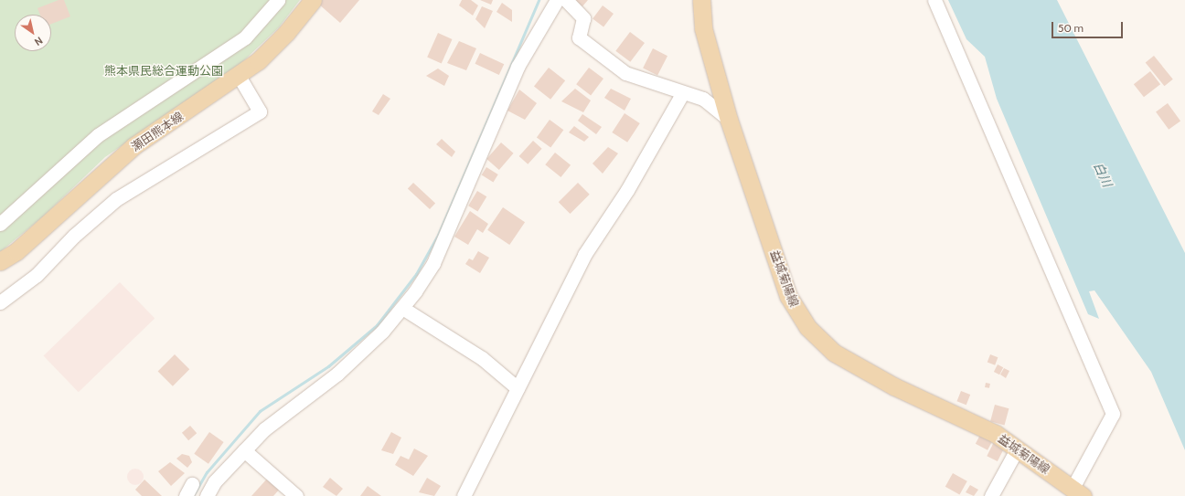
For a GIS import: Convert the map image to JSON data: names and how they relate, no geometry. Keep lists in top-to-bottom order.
{
  "streets": {
    "main road": ["瀬田熊本線", "益城菊陽線"]
  },
  "water": ["白川"],
  "parks": ["熊本県民総合運動公園"],
  "scale_bar": "50 m",
  "north": "bottom right"
}
